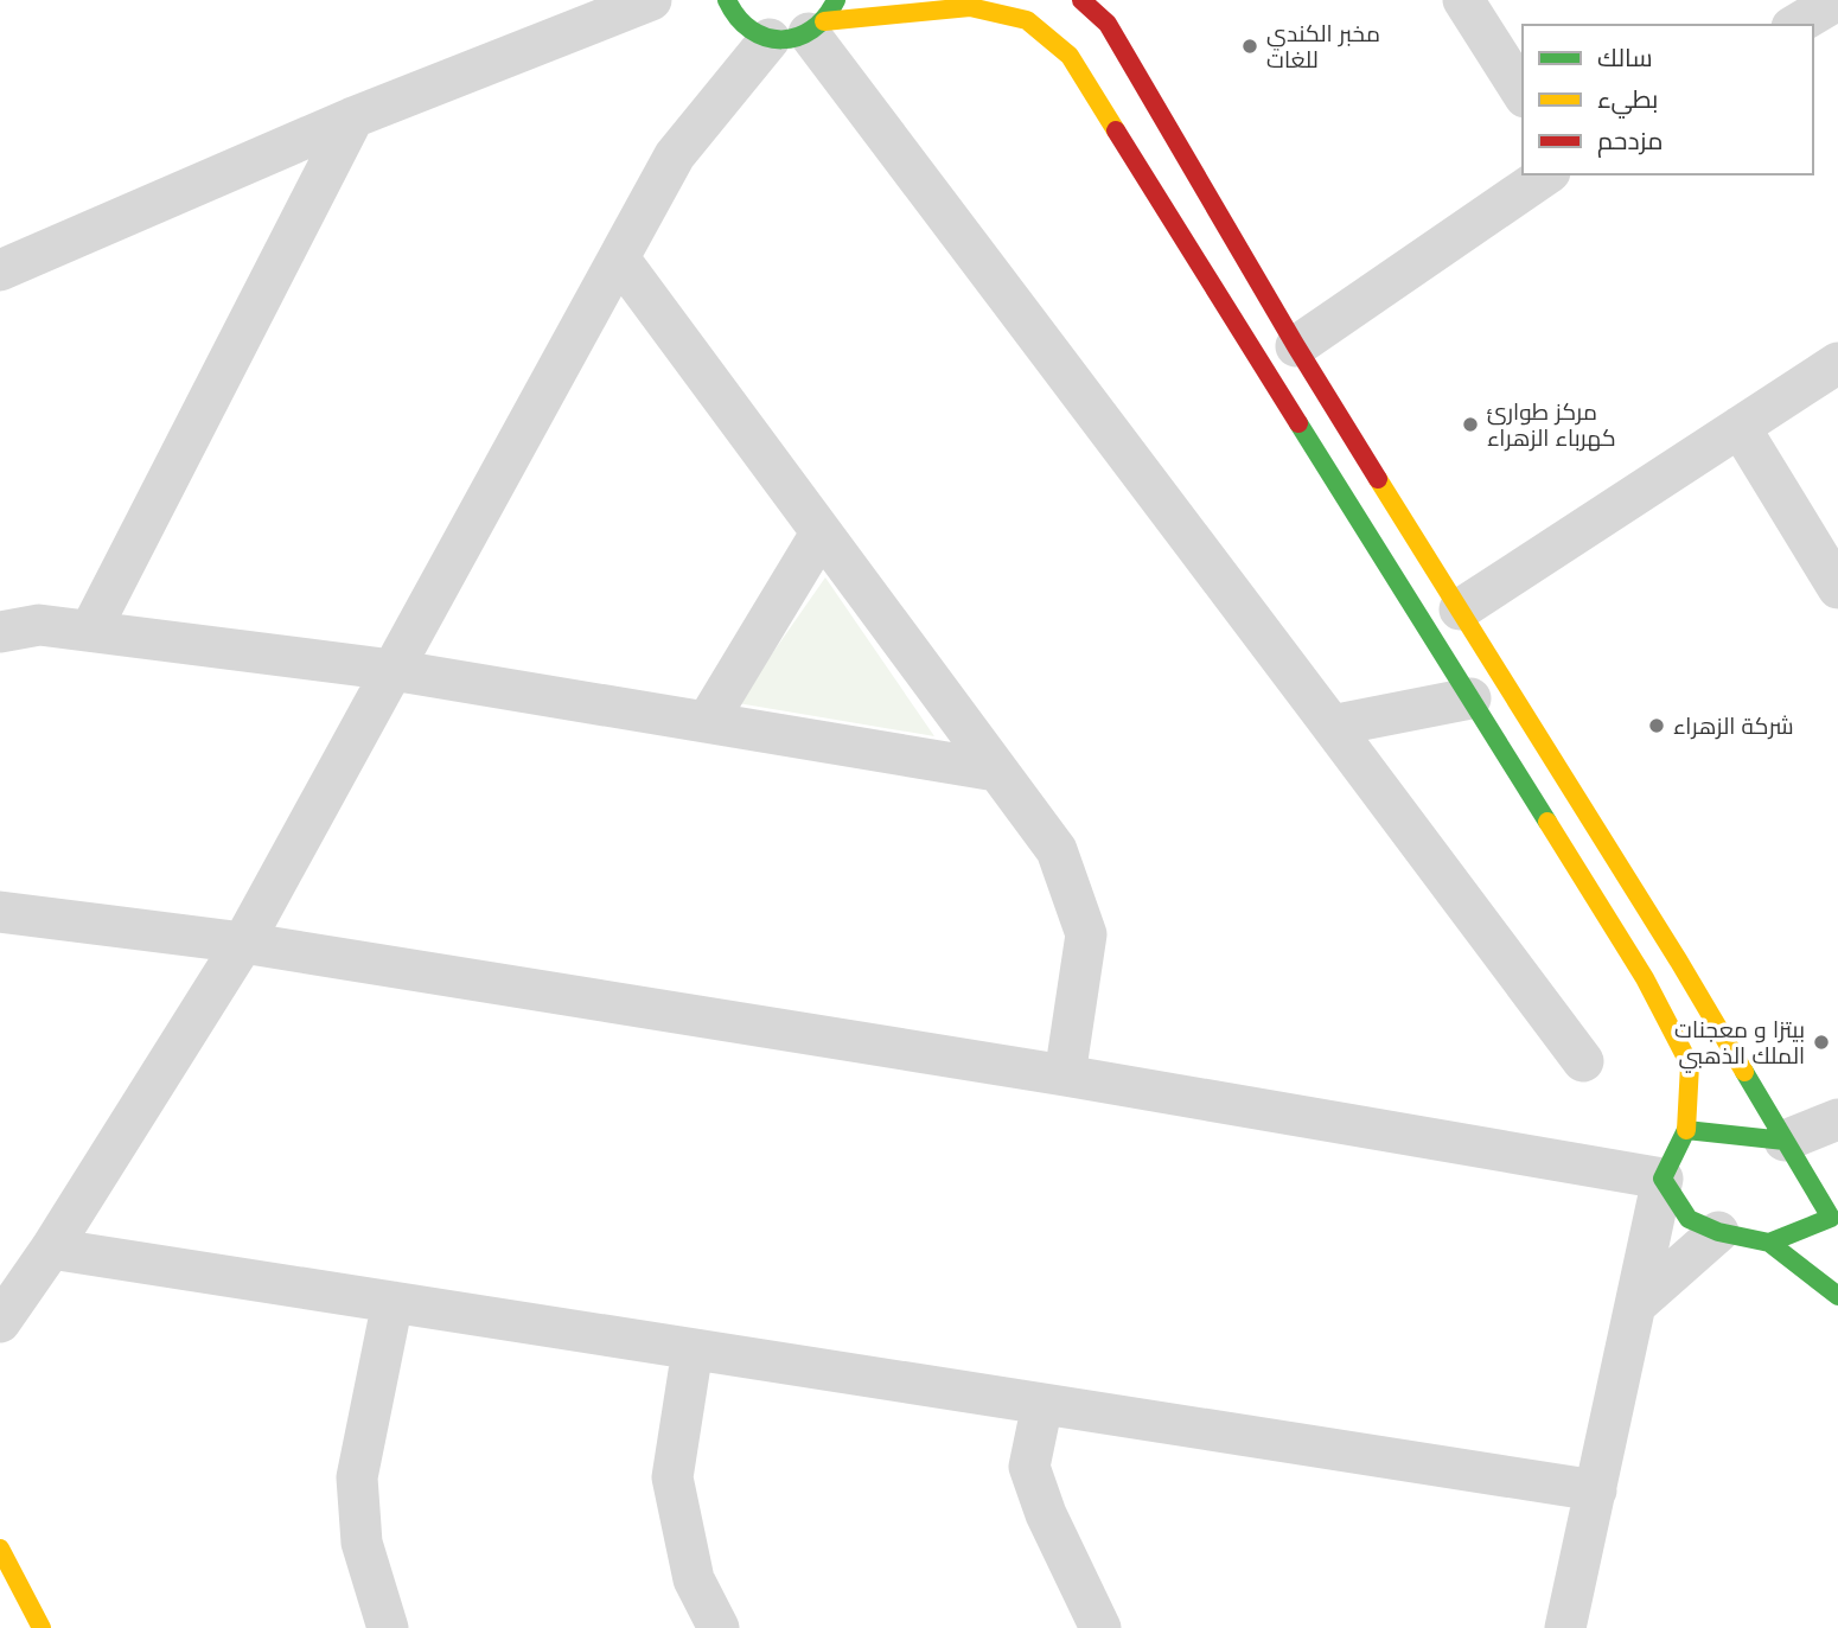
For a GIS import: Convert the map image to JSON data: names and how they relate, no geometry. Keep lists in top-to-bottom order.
{
  "places": [
    "مخبر الكندي للغات",
    "مركز طوارئ كهرباء الزهراء",
    "شركة الزهراء",
    "بيتزا و معجنات الملك الذهبي"
  ],
  "legend": ["سالك", "بطيء", "مزدحم"]
}
